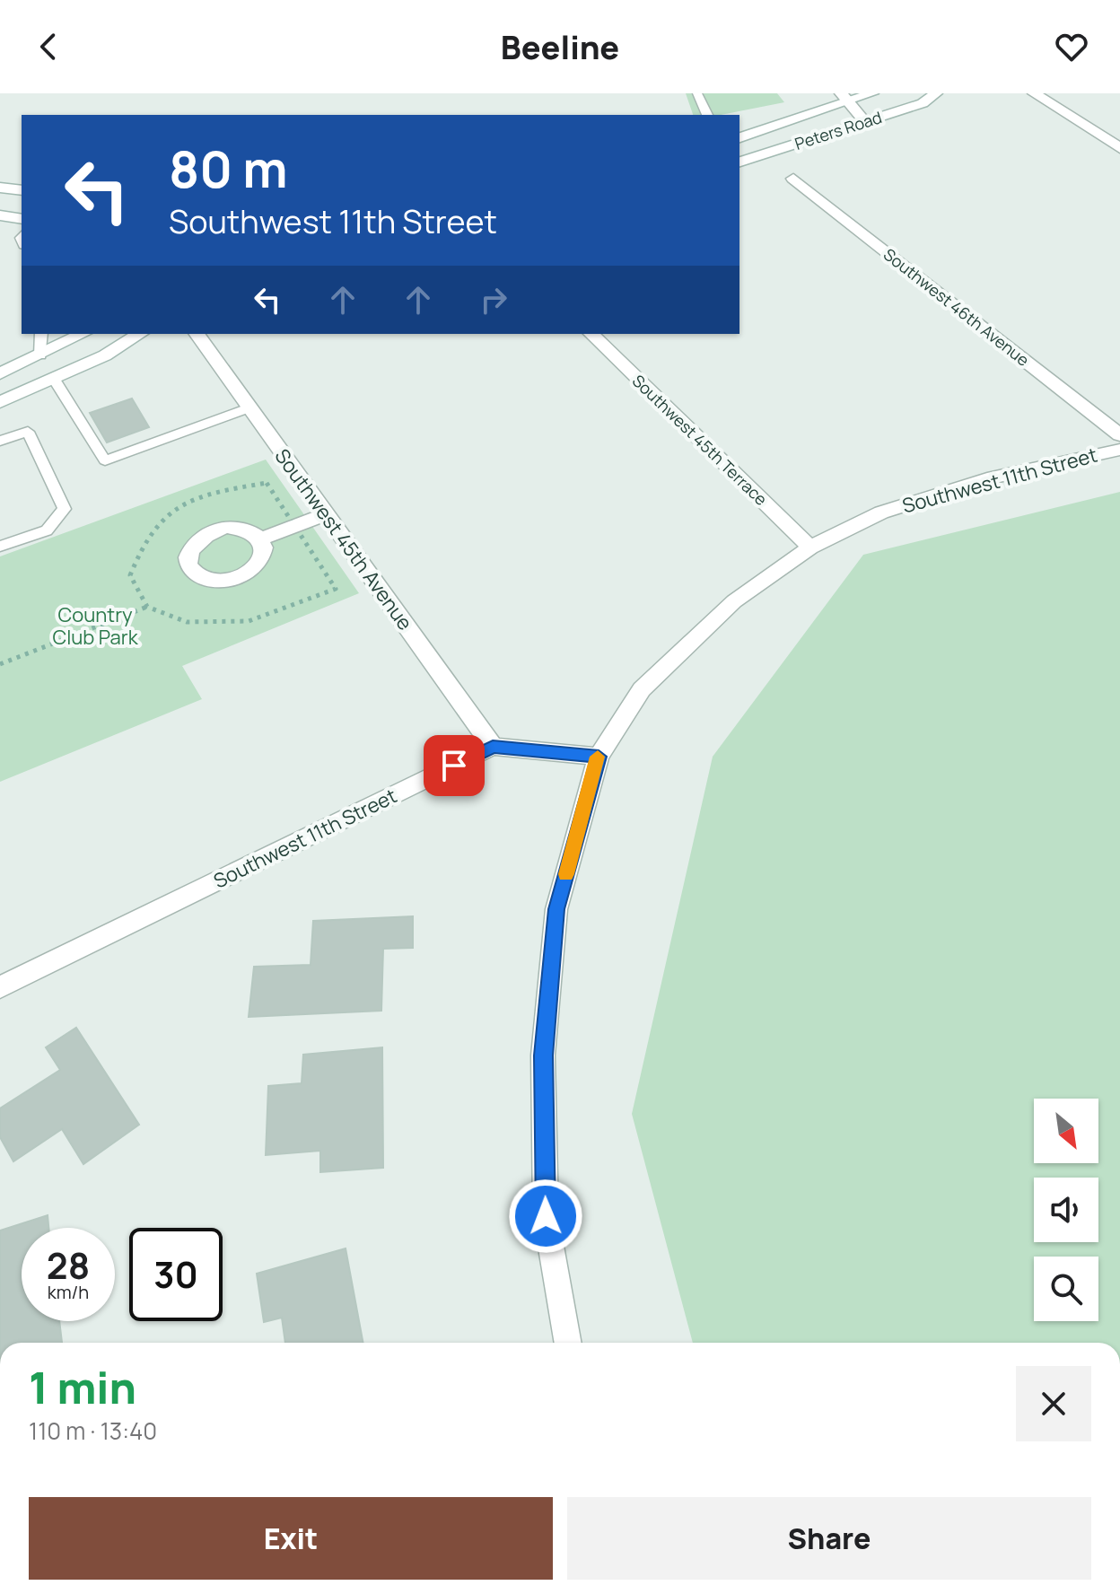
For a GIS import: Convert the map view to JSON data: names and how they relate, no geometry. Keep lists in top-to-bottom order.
{
  "streets": {
    "street": [
      "Peters Road",
      "Southwest 46th Avenue",
      "Southwest 45th Terrace",
      "Southwest 11th Street",
      "Southwest 45th Avenue"
    ]
  },
  "crossings": [
    ["Southwest 45th Terrace", "Southwest 11th Street"],
    ["Southwest 11th Street", "Southwest 45th Avenue"]
  ],
  "parks": ["Country Club Park"],
  "north": "bottom right",
  "page": {
    "header": "Beeline",
    "turn": ["80 m", "Southwest 11th Street"],
    "speed": "28 km/h",
    "limit": "30",
    "heading": ["1 min", "110 m · 13:40"],
    "buttons": ["Exit", "Share"]
  }
}
